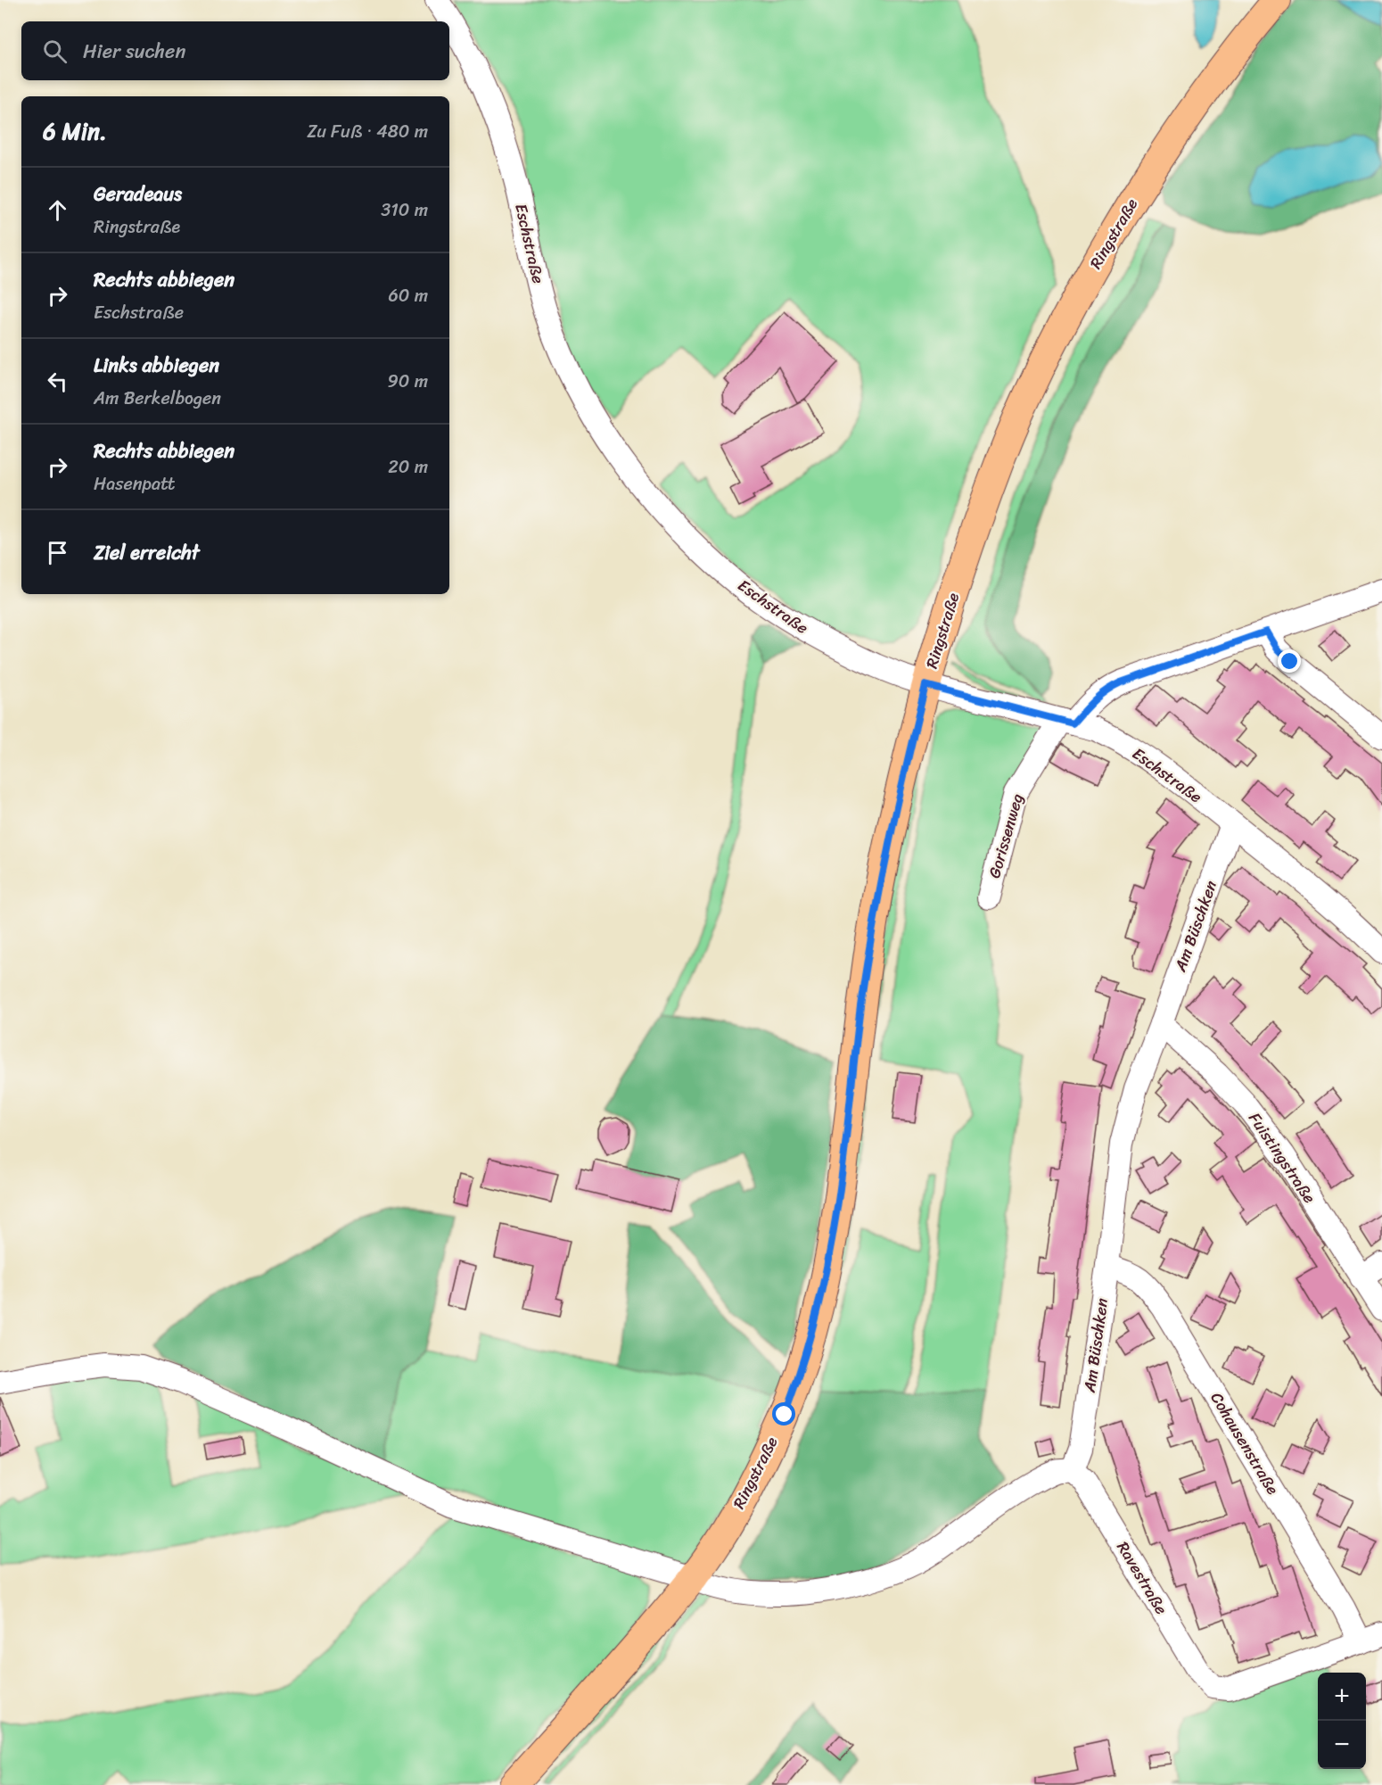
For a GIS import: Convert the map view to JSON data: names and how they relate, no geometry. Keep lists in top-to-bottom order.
{
  "streets": {
    "main road": ["Ringstraße"],
    "street": [
      "Eschstraße",
      "Gorissenweg",
      "Am Büschken",
      "Fuistingstraße",
      "Cohausenstraße",
      "Ravestraße"
    ]
  },
  "crossings": [
    ["Ringstraße", "Eschstraße"],
    ["Eschstraße", "Gorissenweg"],
    ["Eschstraße", "Am Büschken"],
    ["Am Büschken", "Fuistingstraße"],
    ["Am Büschken", "Cohausenstraße"],
    ["Am Büschken", "Ravestraße"],
    ["Cohausenstraße", "Ravestraße"]
  ],
  "page": {
    "search": "Hier suchen",
    "heading": ["6 Min.", "Zu Fuß · 480 m"],
    "list": [
      ["Geradeaus", "Ringstraße", "310 m"],
      ["Rechts abbiegen", "Eschstraße", "60 m"],
      ["Links abbiegen", "Am Berkelbogen", "90 m"],
      ["Rechts abbiegen", "Hasenpatt", "20 m"],
      "Ziel erreicht"
    ],
    "map_buttons": ["+", "−"]
  }
}
